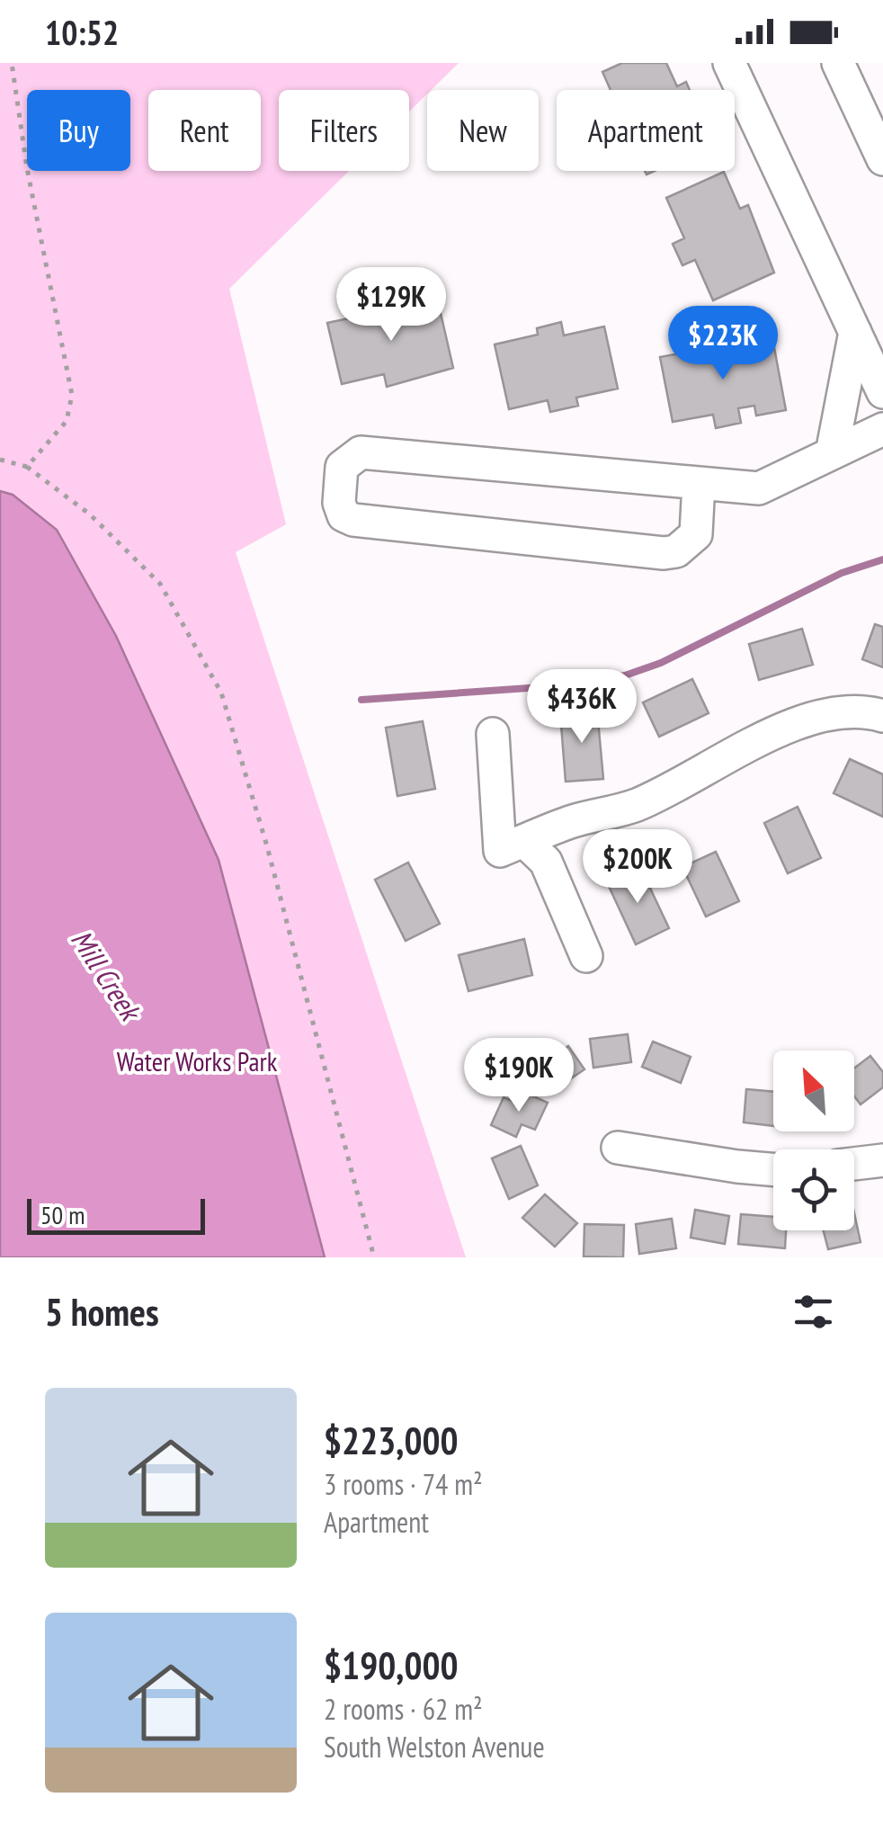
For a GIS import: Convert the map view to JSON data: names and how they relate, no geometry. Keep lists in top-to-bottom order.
{
  "water": ["Mill Creek"],
  "parks": ["Water Works Park"],
  "scale_bar": "50 m",
  "north": "top left",
  "page": {
    "status": "10:52",
    "chip": [
      "Buy",
      "Rent",
      "Filters",
      "New",
      "Apartment"
    ],
    "price": [
      "$129K",
      "$223K",
      "$436K",
      "$200K",
      "$190K"
    ],
    "scale": "50 m",
    "heading": "5 homes",
    "list": [
      {
        "name": "$223,000",
        "note": "3 rooms · 74 m² · Apartment"
      },
      {
        "name": "$190,000",
        "note": "2 rooms · 62 m² · South Welston Avenue"
      }
    ]
  }
}
